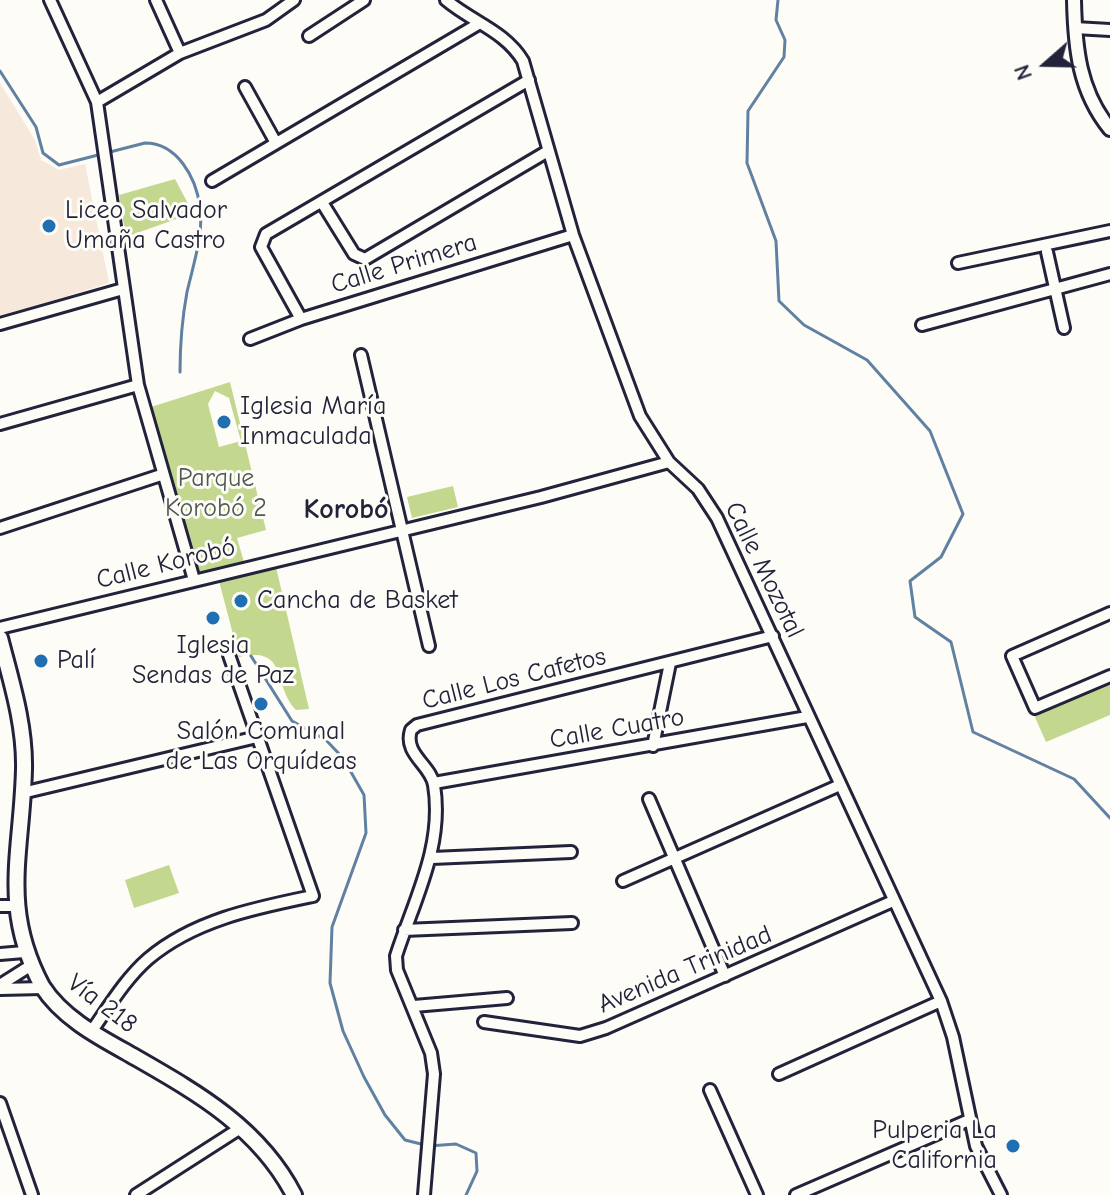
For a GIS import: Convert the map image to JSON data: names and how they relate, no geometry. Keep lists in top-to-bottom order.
{
  "streets": {
    "main road": ["Vía 218"],
    "street": [
      "Calle Primera",
      "Calle Korobó",
      "Calle Mozotal",
      "Calle Los Cafetos",
      "Calle Cuatro",
      "Avenida Trinidad"
    ]
  },
  "crossings": [
    ["Calle Primera", "Calle Mozotal"],
    ["Calle Korobó", "Calle Mozotal"],
    ["Calle Mozotal", "Calle Los Cafetos"],
    ["Calle Mozotal", "Calle Cuatro"],
    ["Calle Mozotal", "Avenida Trinidad"],
    ["Calle Los Cafetos", "Calle Cuatro"]
  ],
  "districts": ["Korobó"],
  "parks": ["Parque Korobó 2"],
  "places": [
    "Liceo Salvador Umaña Castro",
    "Iglesia María Inmaculada",
    "Cancha de Basket",
    "Iglesia Sendas de Paz",
    "Palí",
    "Salón Comunal de Las Orquídeas",
    "Pulperia La California"
  ],
  "north": "left"
}
